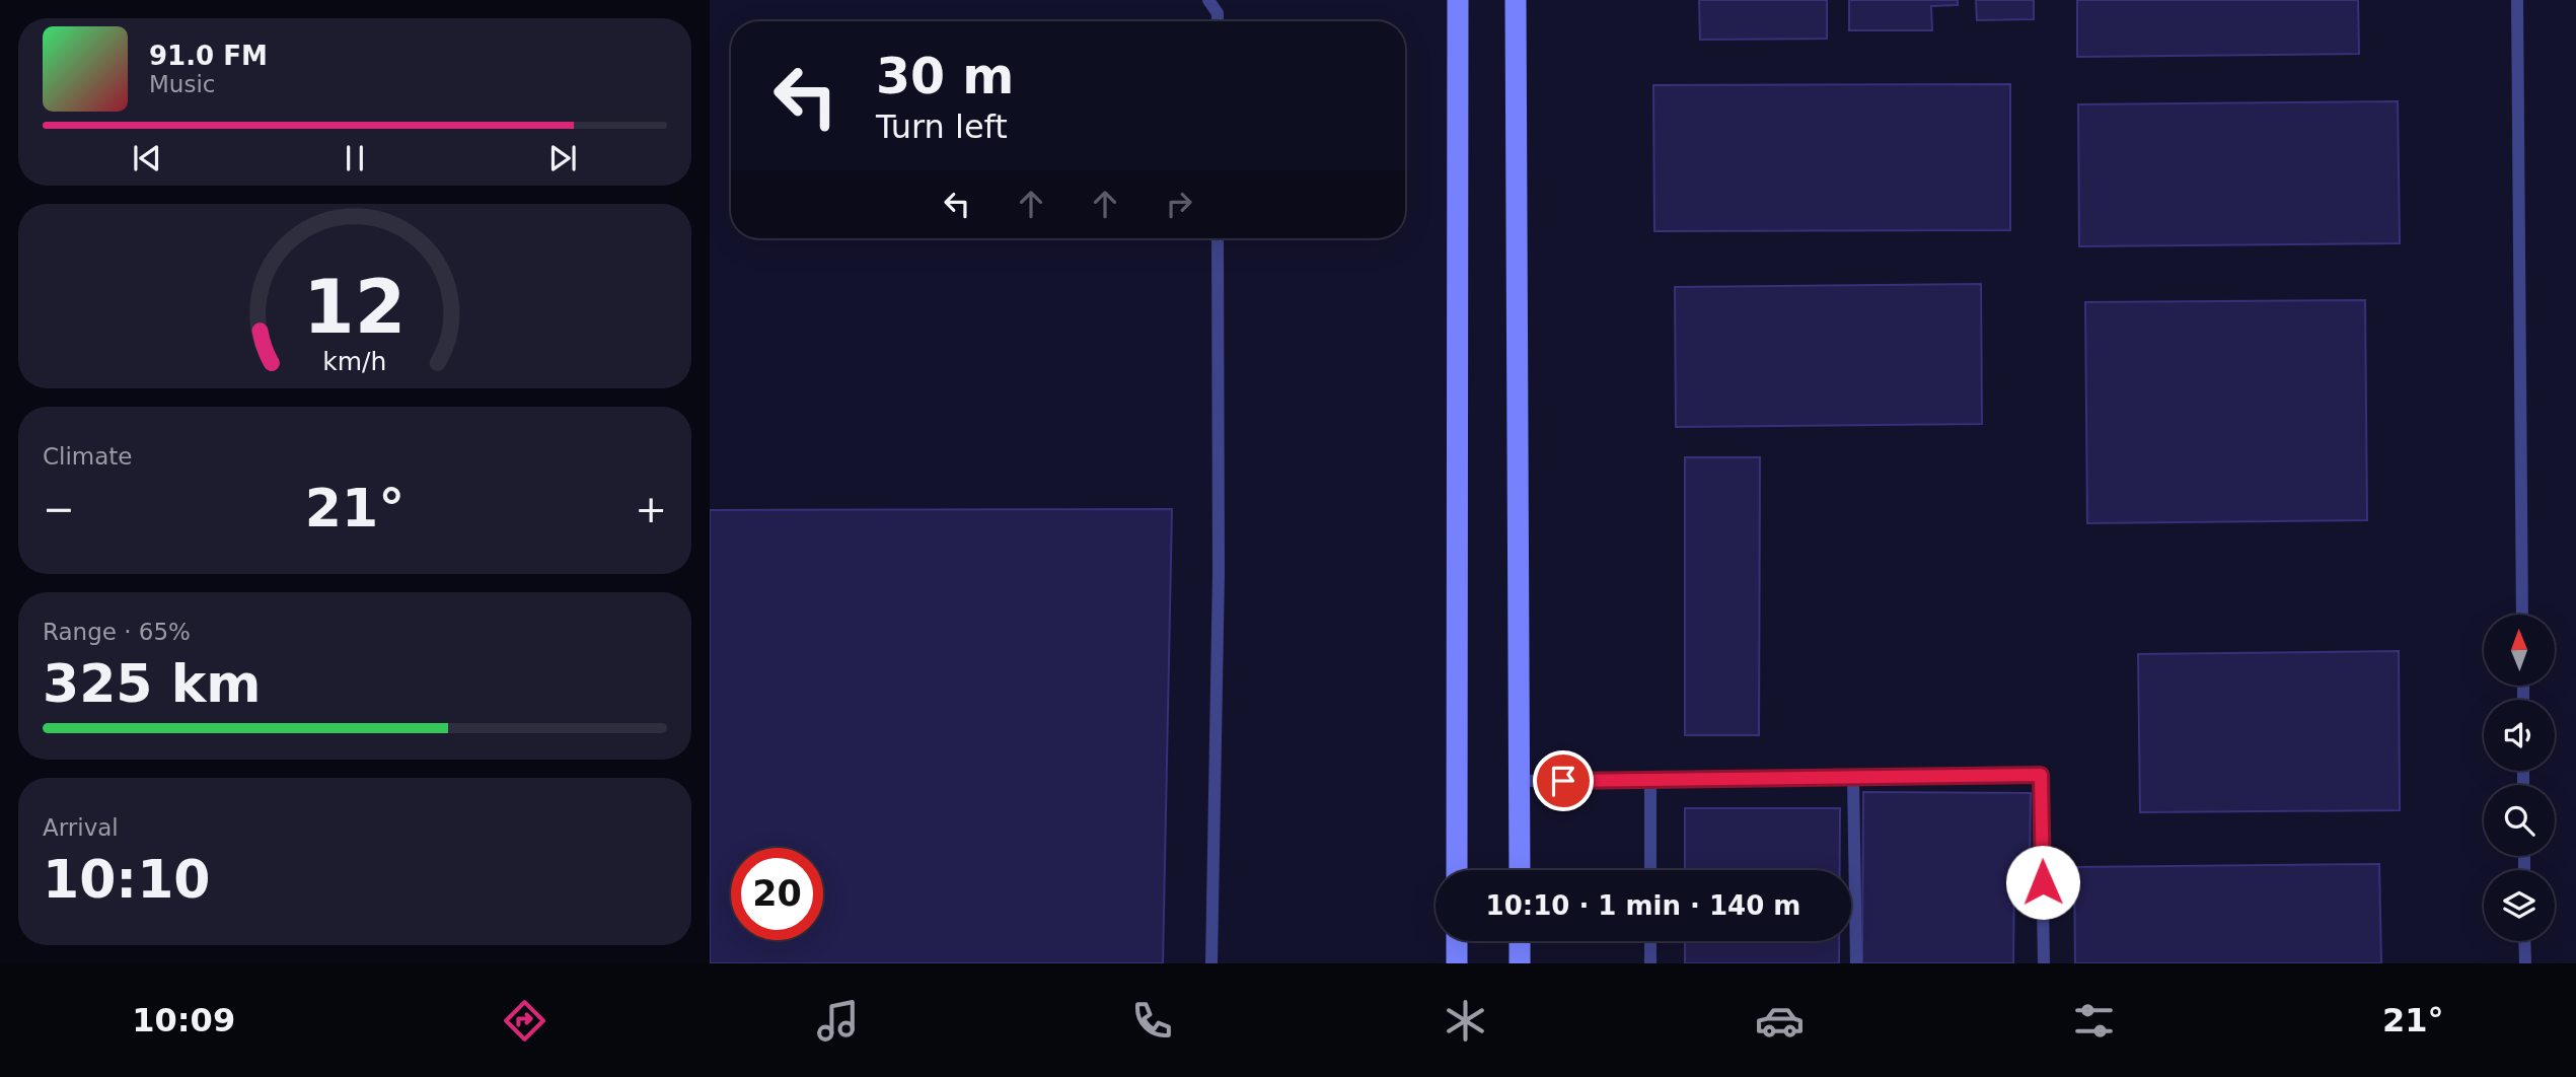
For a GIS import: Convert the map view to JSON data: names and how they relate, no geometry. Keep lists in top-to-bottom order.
{
  "north": "top",
  "page": {
    "turn": ["30 m", "Turn left"],
    "song": ["91.0 FM", "Music"],
    "tile": [
      "Climate",
      ["Range · 65%", "325 km"],
      ["Arrival", "10:10"]
    ],
    "heat": ["−", "21°", "+"],
    "limit": "20",
    "trip": "10:10 · 1 min · 140 m",
    "tabs": ["10:09", "21°"],
    "gauge": ["12", "km/h"]
  }
}
